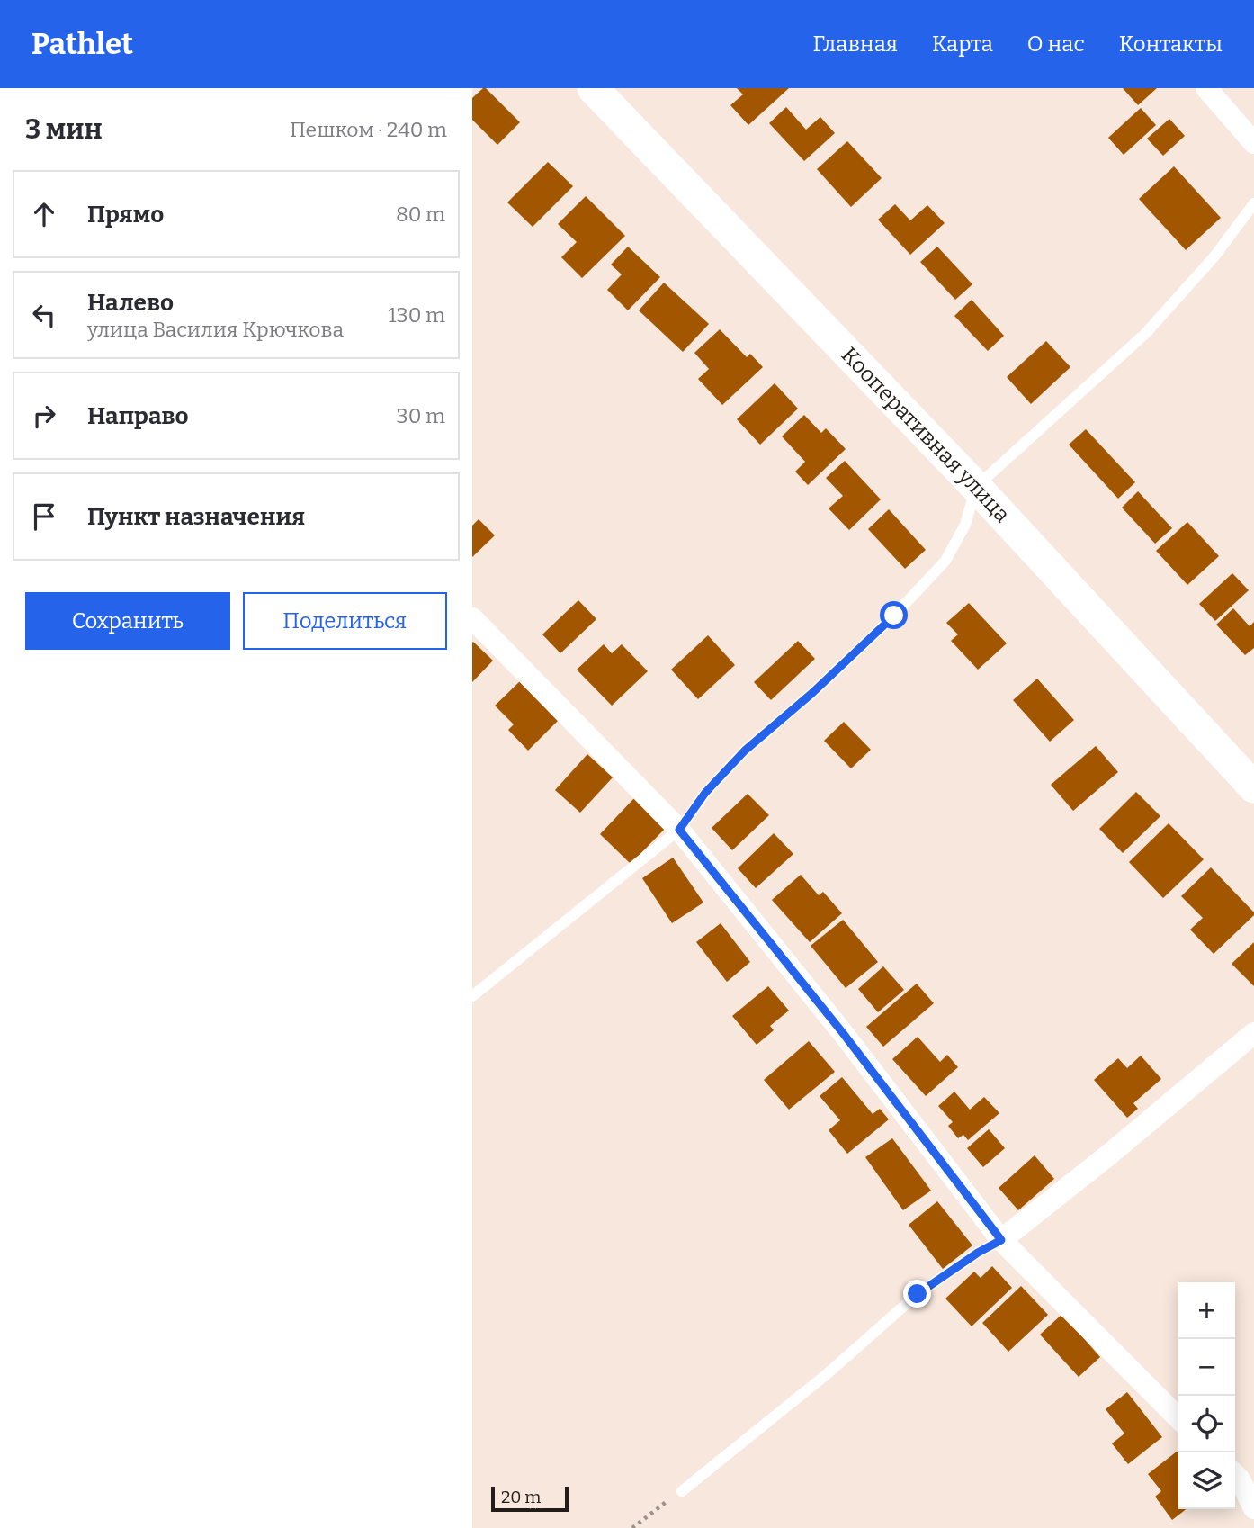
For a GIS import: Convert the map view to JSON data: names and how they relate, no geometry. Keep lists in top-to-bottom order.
{
  "streets": {
    "street": ["Кооперативная улица"]
  },
  "scale_bar": "20 m",
  "page": {
    "header": "Pathlet",
    "nav": [
      "Главная",
      "Карта",
      "О нас",
      "Контакты"
    ],
    "heading": ["3 мин", "Пешком · 240 m"],
    "list": [
      ["Прямо", "80 m"],
      ["Налево", "улица Василия Крючкова", "130 m"],
      ["Направо", "30 m"],
      "Пункт назначения"
    ],
    "buttons": ["Сохранить", "Поделиться"],
    "map_buttons": ["+", "−"],
    "scale": "20 m"
  }
}
